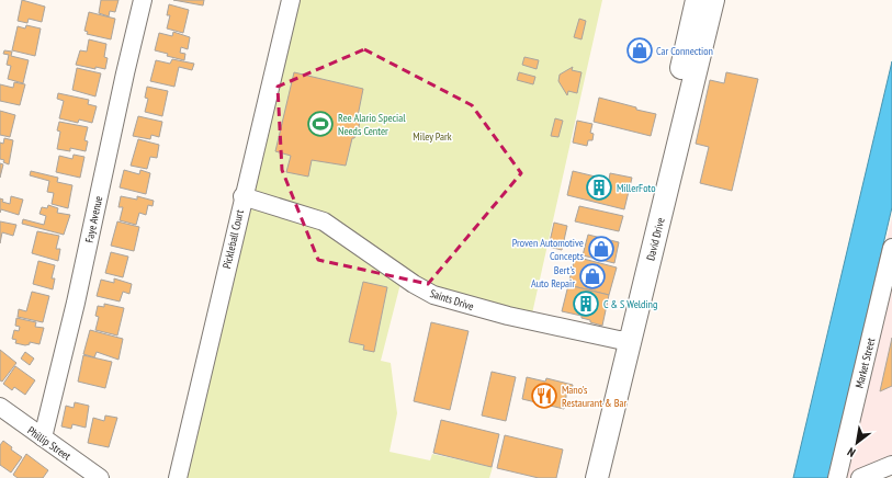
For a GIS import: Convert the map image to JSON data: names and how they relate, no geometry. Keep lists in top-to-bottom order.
{
  "streets": {
    "main road": ["David Drive"],
    "street": [
      "Faye Avenue",
      "Pickleball Court",
      "Saints Drive",
      "Market Street",
      "Phillip Street"
    ]
  },
  "crossings": [
    ["Faye Avenue", "Phillip Street"],
    ["Pickleball Court", "Saints Drive"],
    ["David Drive", "Saints Drive"]
  ],
  "parks": ["Miley Park"],
  "places": {
    "shop": ["Car Connection", "Proven Automotive Concepts", "Bert's Auto Repair"],
    "sports": ["Ree Alario Special Needs Center"],
    "building": ["MillerFoto", "C & S Welding"],
    "restaurant": ["Mano's Restaurant & Bar"]
  },
  "north": "bottom left"
}
